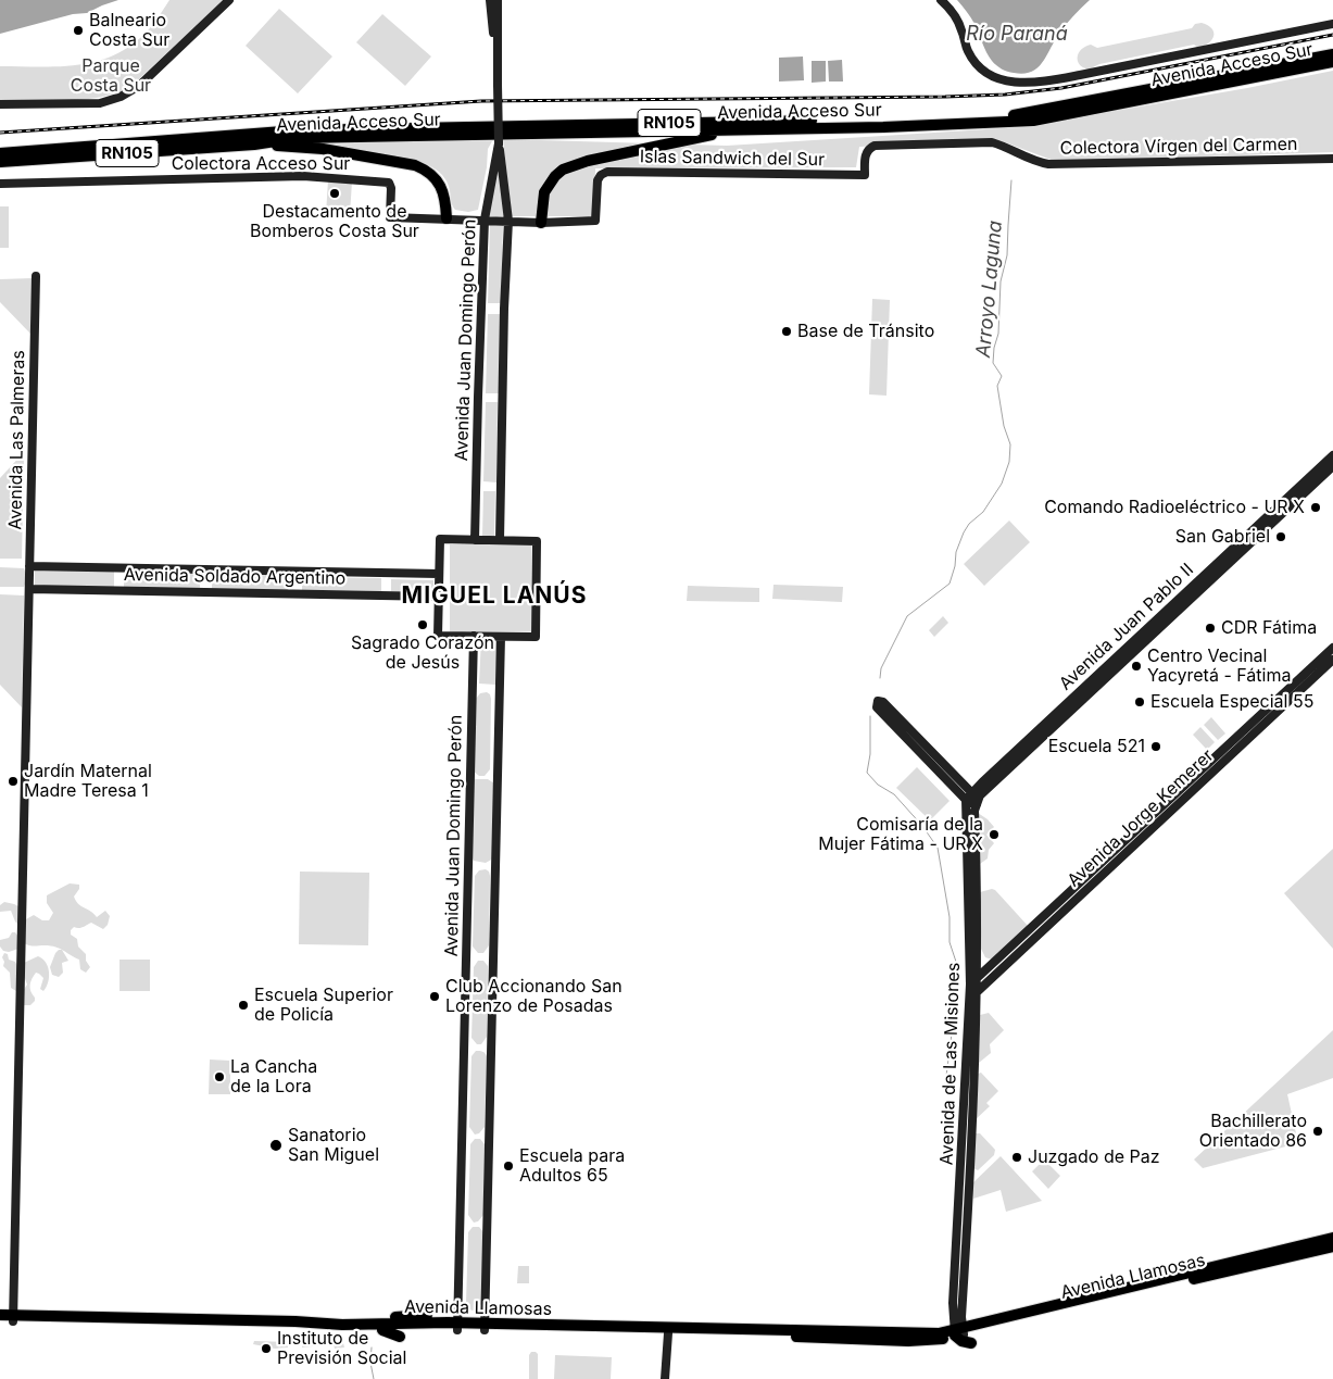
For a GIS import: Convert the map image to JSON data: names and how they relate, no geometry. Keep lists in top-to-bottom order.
{
  "streets": {
    "highway": ["Avenida Acceso Sur", "RN105", "Avenida Llamosas"],
    "main road": [
      "Colectora Vírgen del Carmen",
      "Islas Sandwich del Sur",
      "Colectora Acceso Sur",
      "Avenida Juan Domingo Perón",
      "Avenida Las Palmeras",
      "Avenida Soldado Argentino",
      "Avenida Juan Pablo II",
      "Avenida Jorge Kemerer",
      "Avenida de Las Misiones"
    ]
  },
  "crossings": [
    ["Colectora Vírgen del Carmen", "Islas Sandwich del Sur"],
    ["Avenida Juan Domingo Perón", "Avenida Llamosas"],
    ["Avenida Las Palmeras", "Avenida Soldado Argentino"],
    ["Avenida Las Palmeras", "Avenida Llamosas"],
    ["Avenida Juan Pablo II", "Avenida de Las Misiones"],
    ["Avenida Jorge Kemerer", "Avenida de Las Misiones"],
    ["Avenida de Las Misiones", "Avenida Llamosas"]
  ],
  "districts": ["MIGUEL LANÚS"],
  "water": ["Río Paraná", "Arroyo Laguna"],
  "parks": ["Parque Costa Sur"],
  "places": [
    "Balneario Costa Sur",
    "Destacamento de Bomberos Costa Sur",
    "Base de Tránsito",
    "Comando Radioeléctrico - UR X",
    "San Gabriel",
    "Sagrado Corazón de Jesús",
    "CDR Fátima",
    "Centro Vecinal Yacyretá - Fátima",
    "Escuela Especial 55",
    "Escuela 521",
    "Jardín Maternal Madre Teresa 1",
    "Comisaría de la Mujer Fátima - UR X",
    "Club Accionando San Lorenzo de Posadas",
    "Escuela Superior de Policía",
    "La Cancha de la Lora",
    "Bachillerato Orientado 86",
    "Sanatorio San Miguel",
    "Juzgado de Paz",
    "Escuela para Adultos 65",
    "Instituto de Previsión Social"
  ]
}
